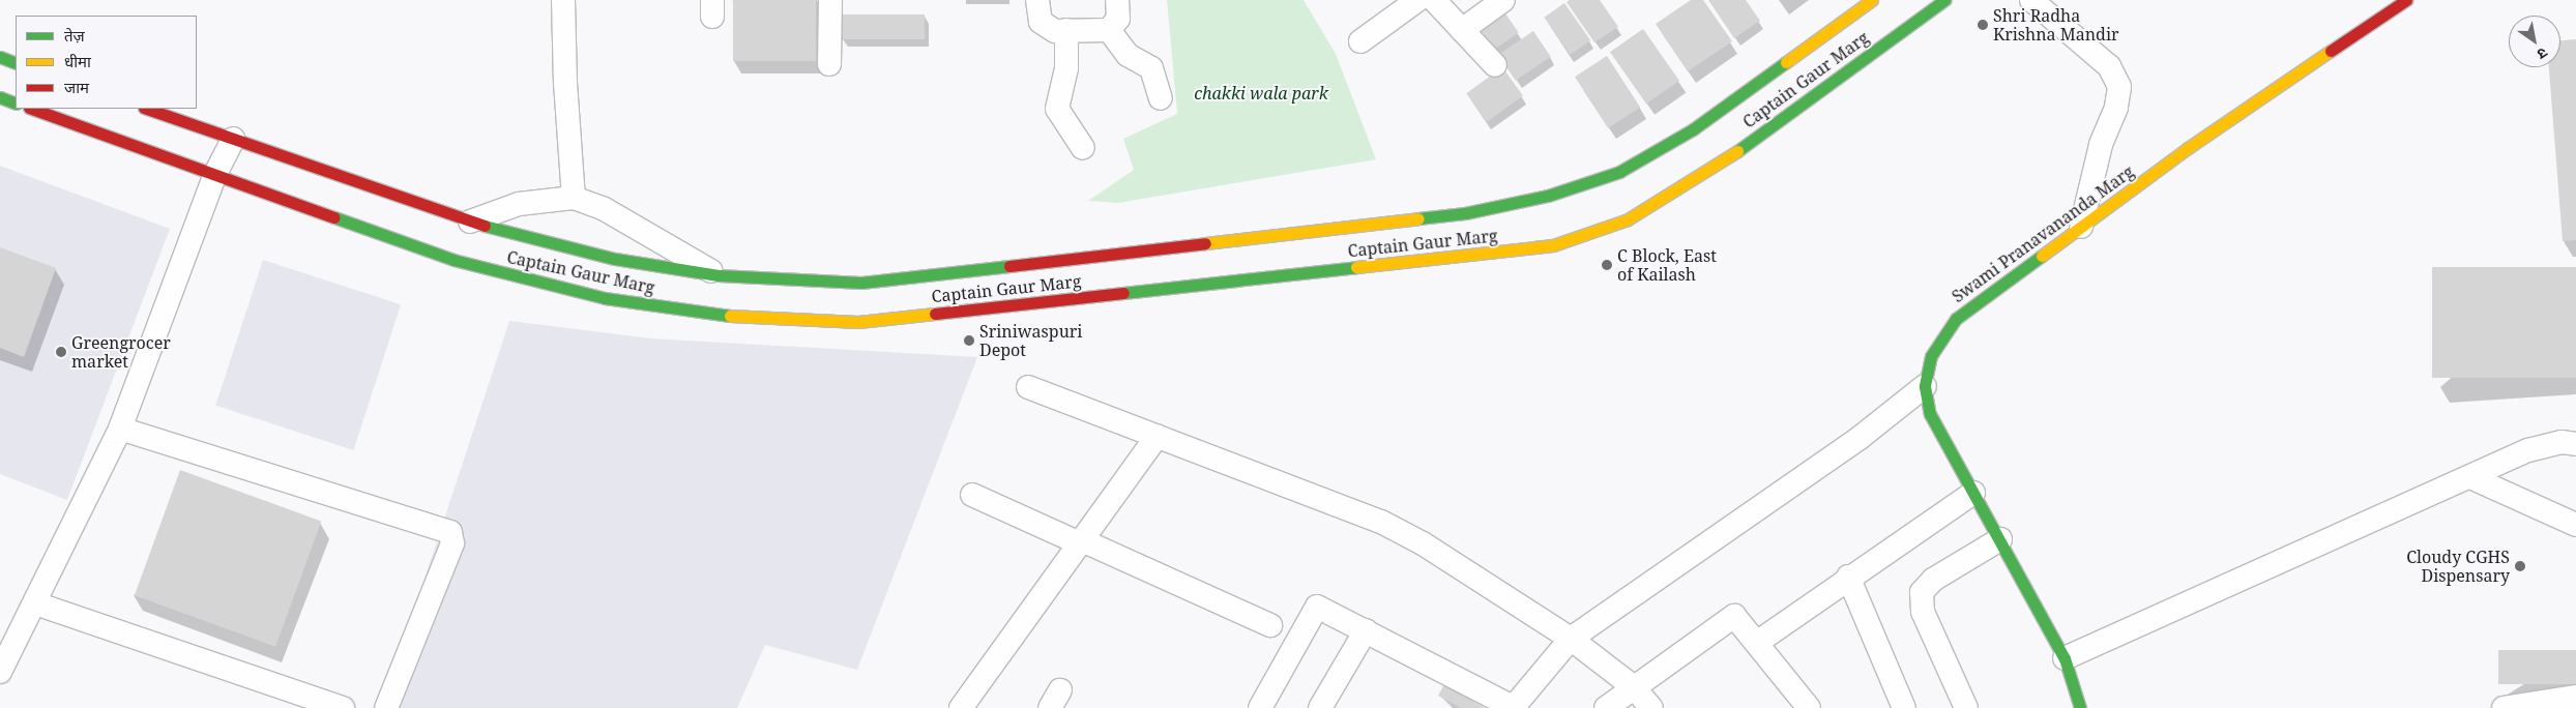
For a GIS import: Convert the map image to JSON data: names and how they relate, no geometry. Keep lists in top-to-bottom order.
{
  "streets": {
    "main road": ["Captain Gaur Marg", "Swami Pranavananda Marg"]
  },
  "parks": ["chakki wala park"],
  "places": [
    "Shri Radha Krishna Mandir",
    "C Block, East of Kailash",
    "Sriniwaspuri Depot",
    "Greengrocer market",
    "Cloudy CGHS Dispensary"
  ],
  "legend": ["तेज़", "धीमा", "जाम"],
  "north": "bottom right"
}
